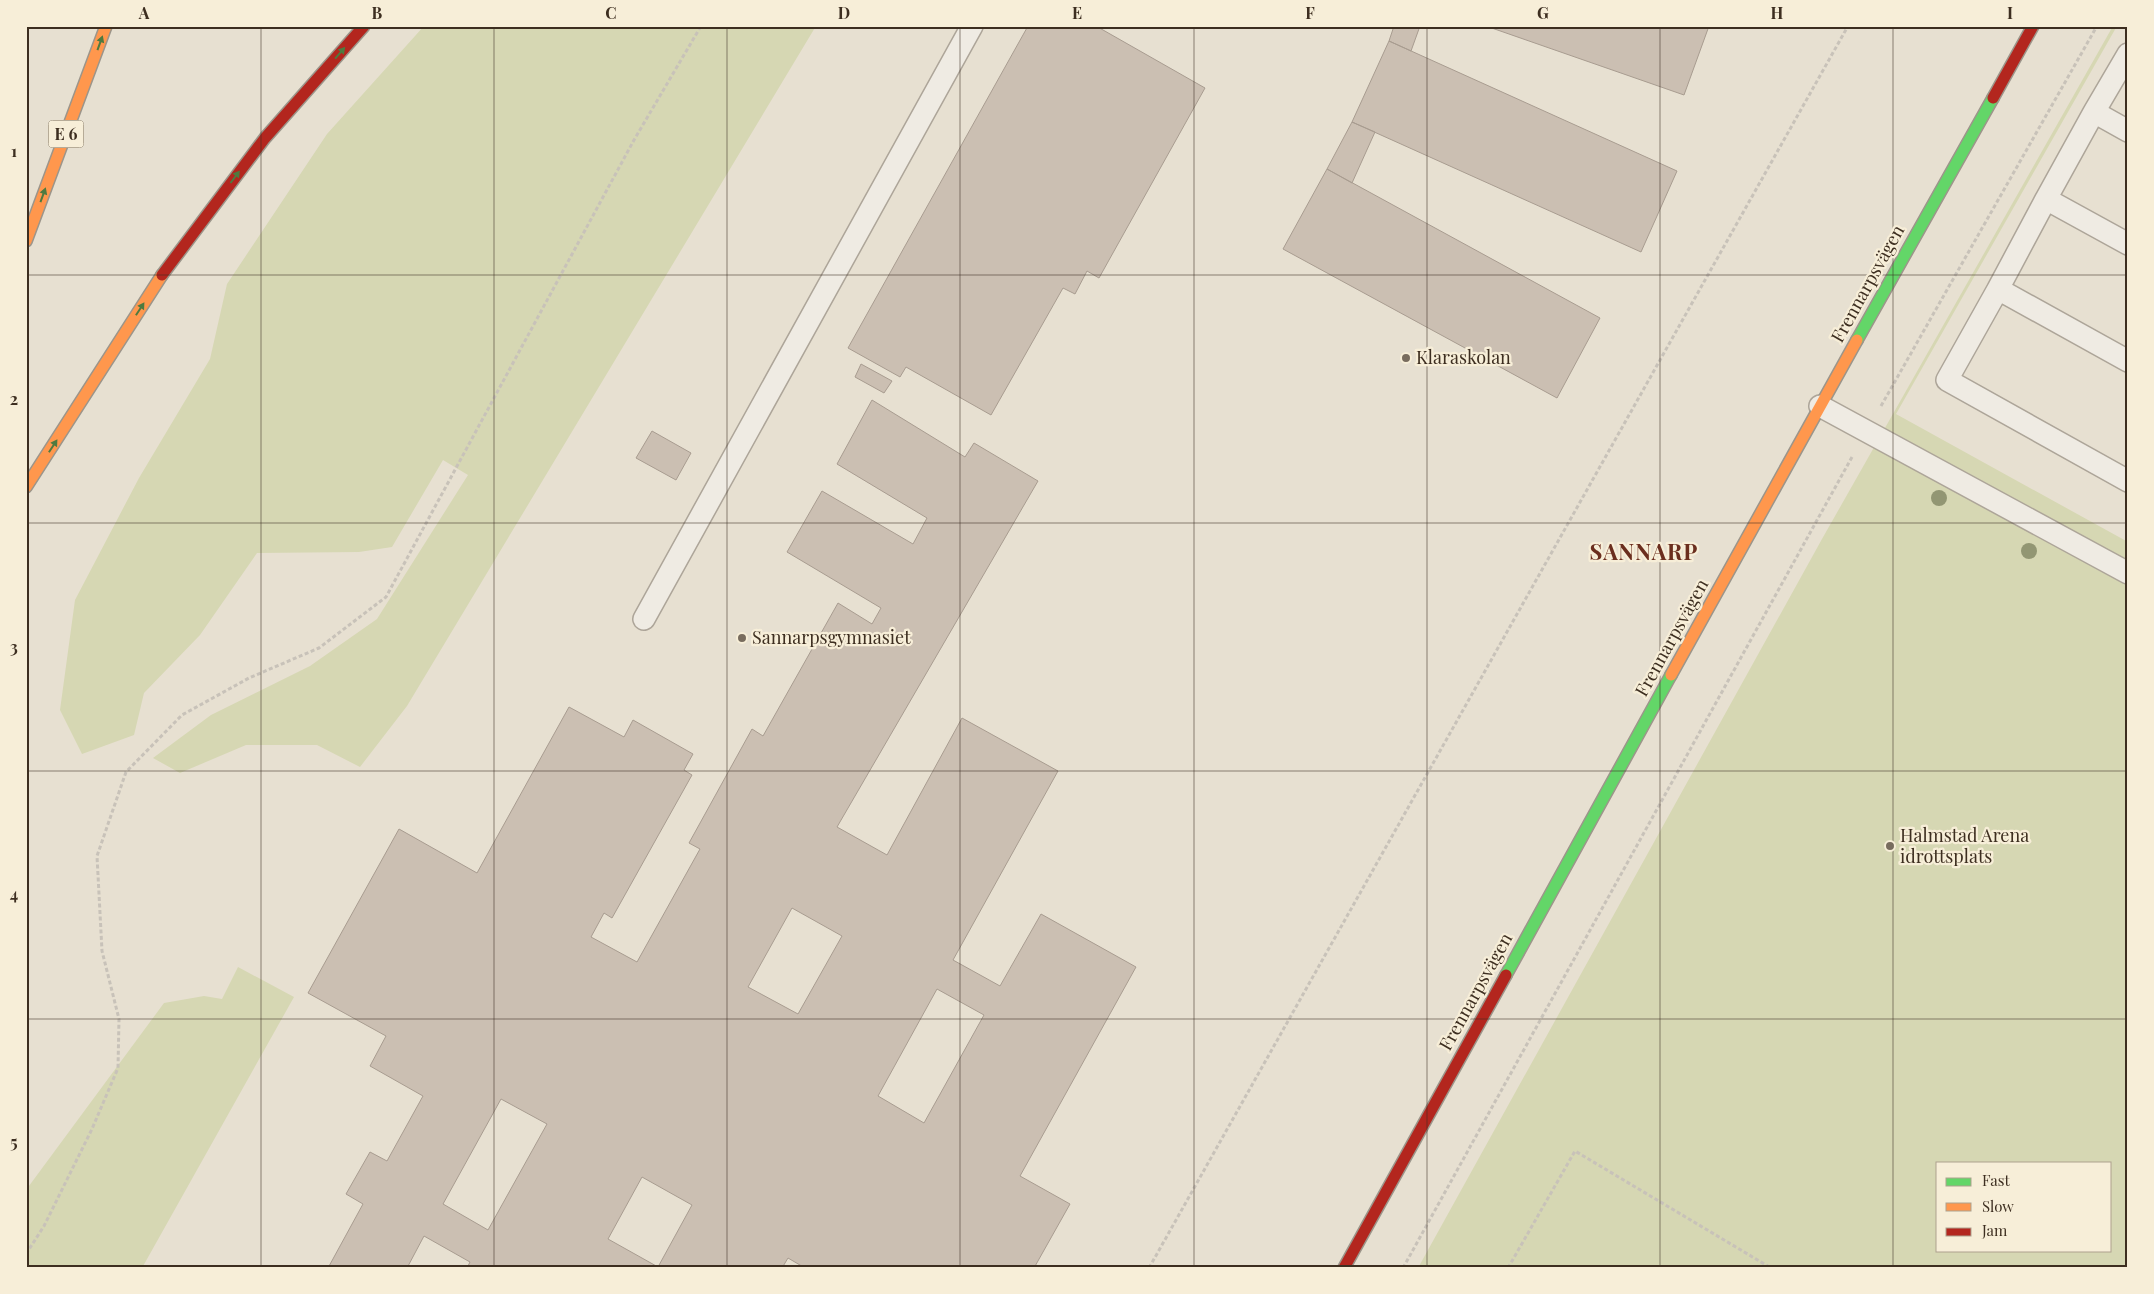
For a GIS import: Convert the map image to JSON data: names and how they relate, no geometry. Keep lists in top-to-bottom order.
{
  "streets": {
    "main road": ["E 6", "Frennarpsvägen"]
  },
  "districts": ["SANNARP"],
  "places": ["Klaraskolan", "Sannarpsgymnasiet", "Halmstad Arena idrottsplats"],
  "legend": ["Fast", "Slow", "Jam"],
  "grid": {
    "columns": [
      "A",
      "B",
      "C",
      "D",
      "E",
      "F",
      "G",
      "H",
      "I"
    ],
    "rows": [
      "1",
      "2",
      "3",
      "4",
      "5"
    ]
  }
}
